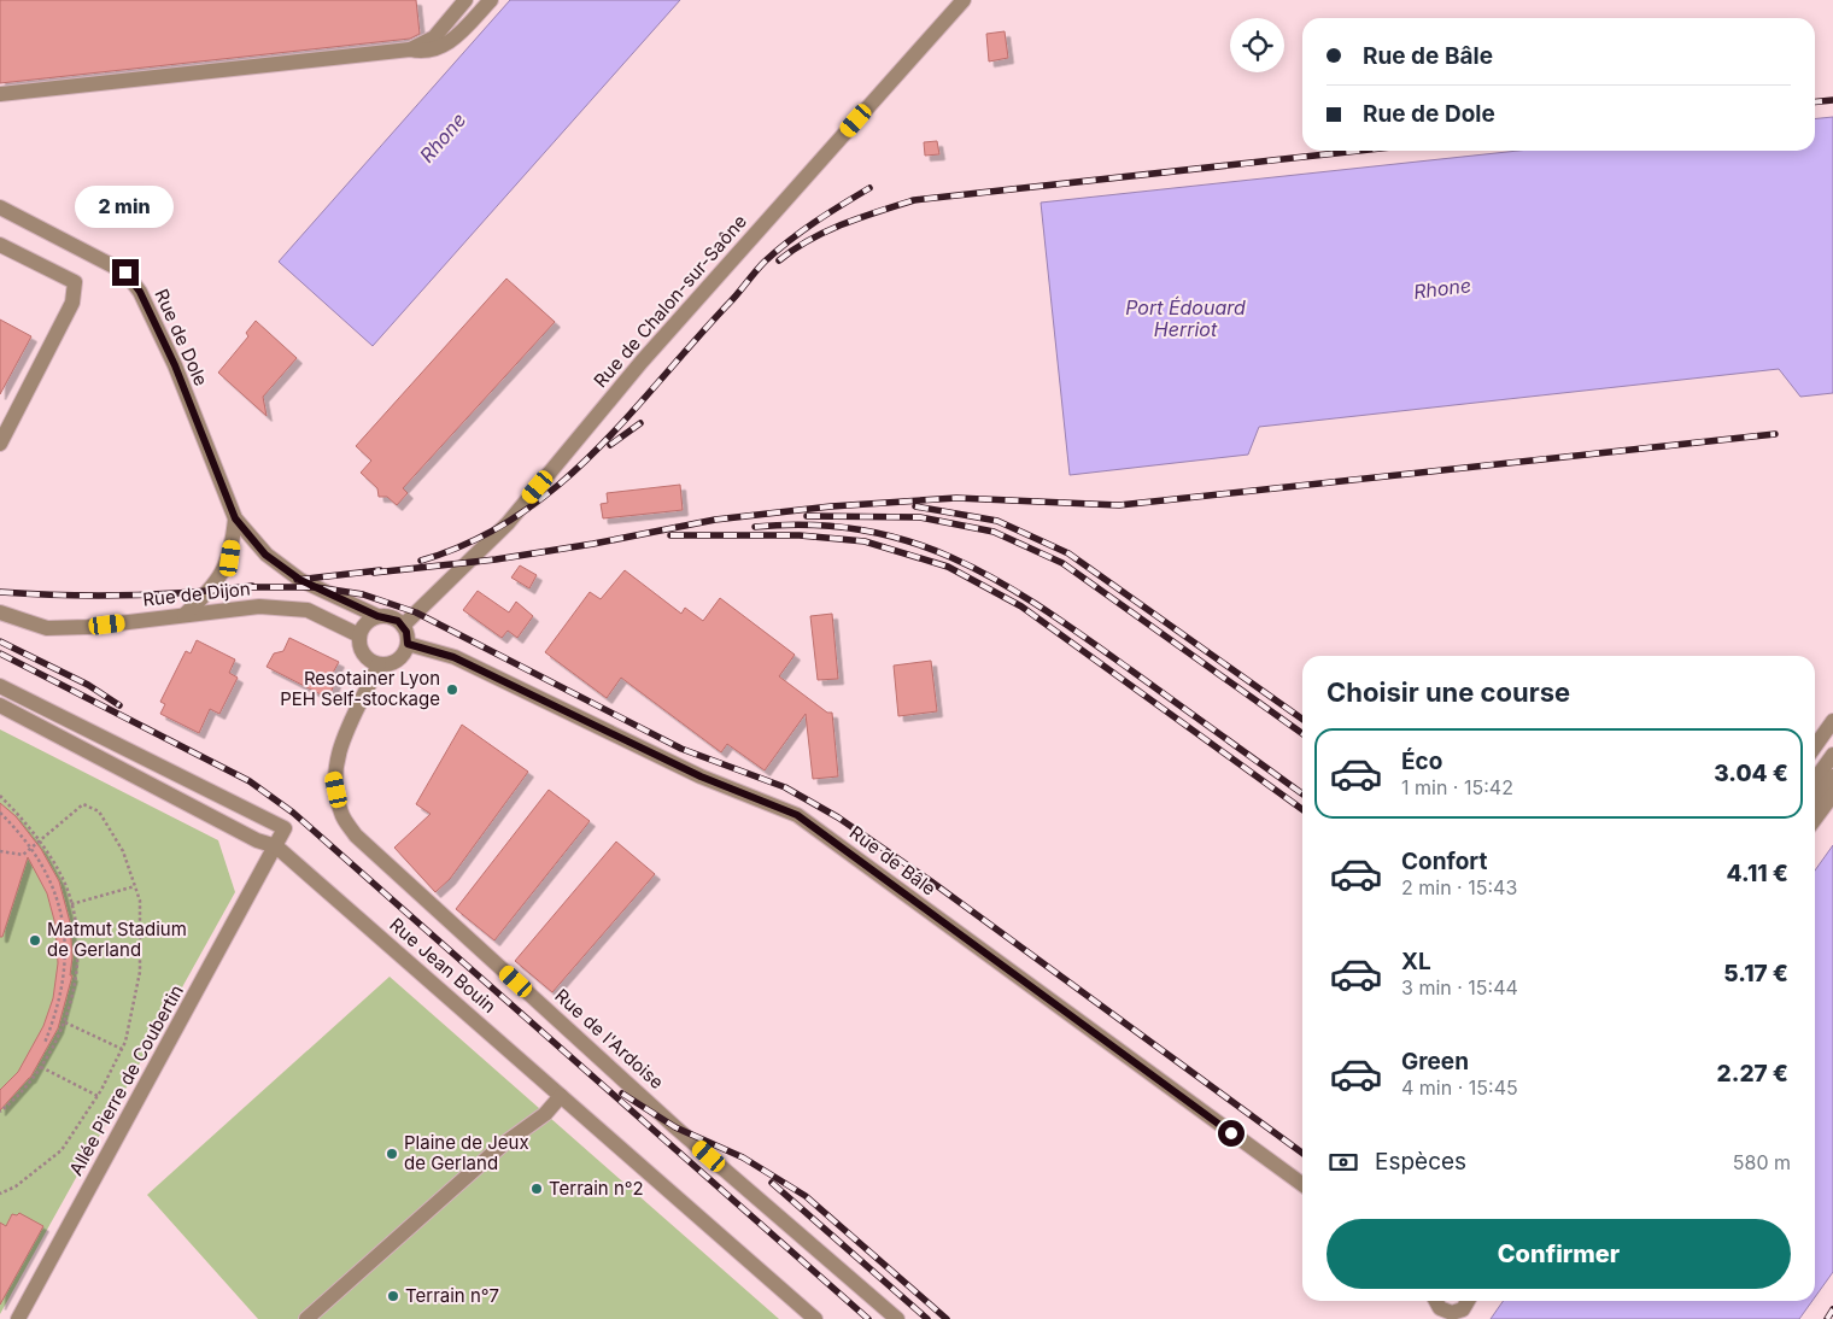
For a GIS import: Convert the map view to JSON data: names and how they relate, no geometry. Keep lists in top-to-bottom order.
{
  "streets": {
    "street": [
      "Rue de Chalon-sur-Saône",
      "Rue de Dole",
      "Rue de Dijon",
      "Rue de Bâle",
      "Rue Jean Bouin",
      "Rue de l'Ardoise",
      "Allée Pierre de Coubertin"
    ]
  },
  "crossings": [
    ["Rue de Chalon-sur-Saône", "Rue de Dole"],
    ["Rue de Chalon-sur-Saône", "Rue de Dijon"],
    ["Rue de Chalon-sur-Saône", "Rue de Bâle"],
    ["Rue de Chalon-sur-Saône", "Rue de l'Ardoise"],
    ["Rue de Dole", "Rue de Dijon"],
    ["Rue de Dole", "Rue de Bâle"],
    ["Rue de Dole", "Rue de l'Ardoise"],
    ["Rue de Dijon", "Rue de Bâle"],
    ["Rue de Dijon", "Rue de l'Ardoise"],
    ["Rue de Bâle", "Rue de l'Ardoise"],
    ["Rue Jean Bouin", "Allée Pierre de Coubertin"]
  ],
  "water": ["Rhone", "Port Édouard Herriot"],
  "places": [
    "Resotainer Lyon PEH Self-stockage",
    "Matmut Stadium de Gerland",
    "Plaine de Jeux de Gerland",
    "Terrain n°2",
    "Terrain n°7"
  ],
  "page": {
    "banner": ["Rue de Bâle", "Rue de Dole"],
    "bubble": "2 min",
    "heading": "Choisir une course",
    "list": [
      {
        "name": "Éco",
        "note": "1 min · 15:42",
        "value": "3.04 €"
      },
      {
        "name": "Confort",
        "note": "2 min · 15:43",
        "value": "4.11 €"
      },
      {
        "name": "XL",
        "note": "3 min · 15:44",
        "value": "5.17 €"
      },
      {
        "name": "Green",
        "note": "4 min · 15:45",
        "value": "2.27 €"
      }
    ],
    "pay": ["Espèces", "580 m"],
    "buttons": "Confirmer"
  }
}
